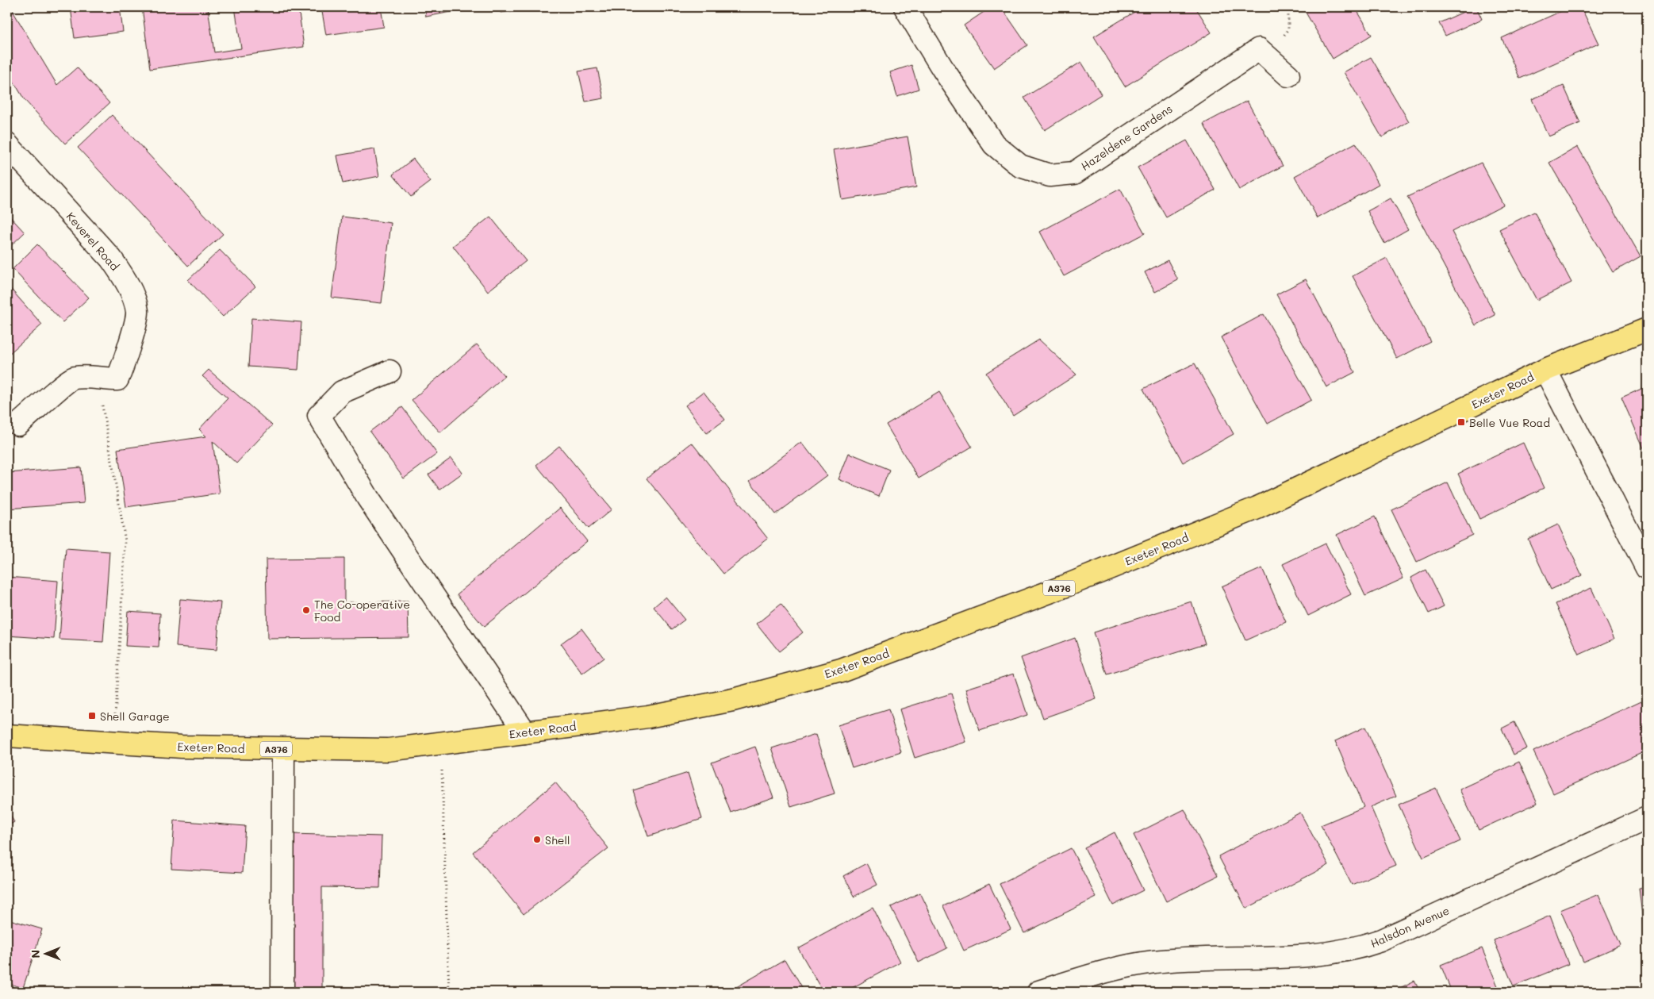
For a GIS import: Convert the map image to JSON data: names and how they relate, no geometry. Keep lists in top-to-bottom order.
{
  "streets": {
    "highway": ["Exeter Road", "A376"],
    "street": ["Hazeldene Gardens", "Keverel Road", "Halsdon Avenue"]
  },
  "places": {
    "transit": ["Belle Vue Road", "Shell Garage"],
    "other": ["The Co-operative Food", "Shell"]
  },
  "north": "left"
}
